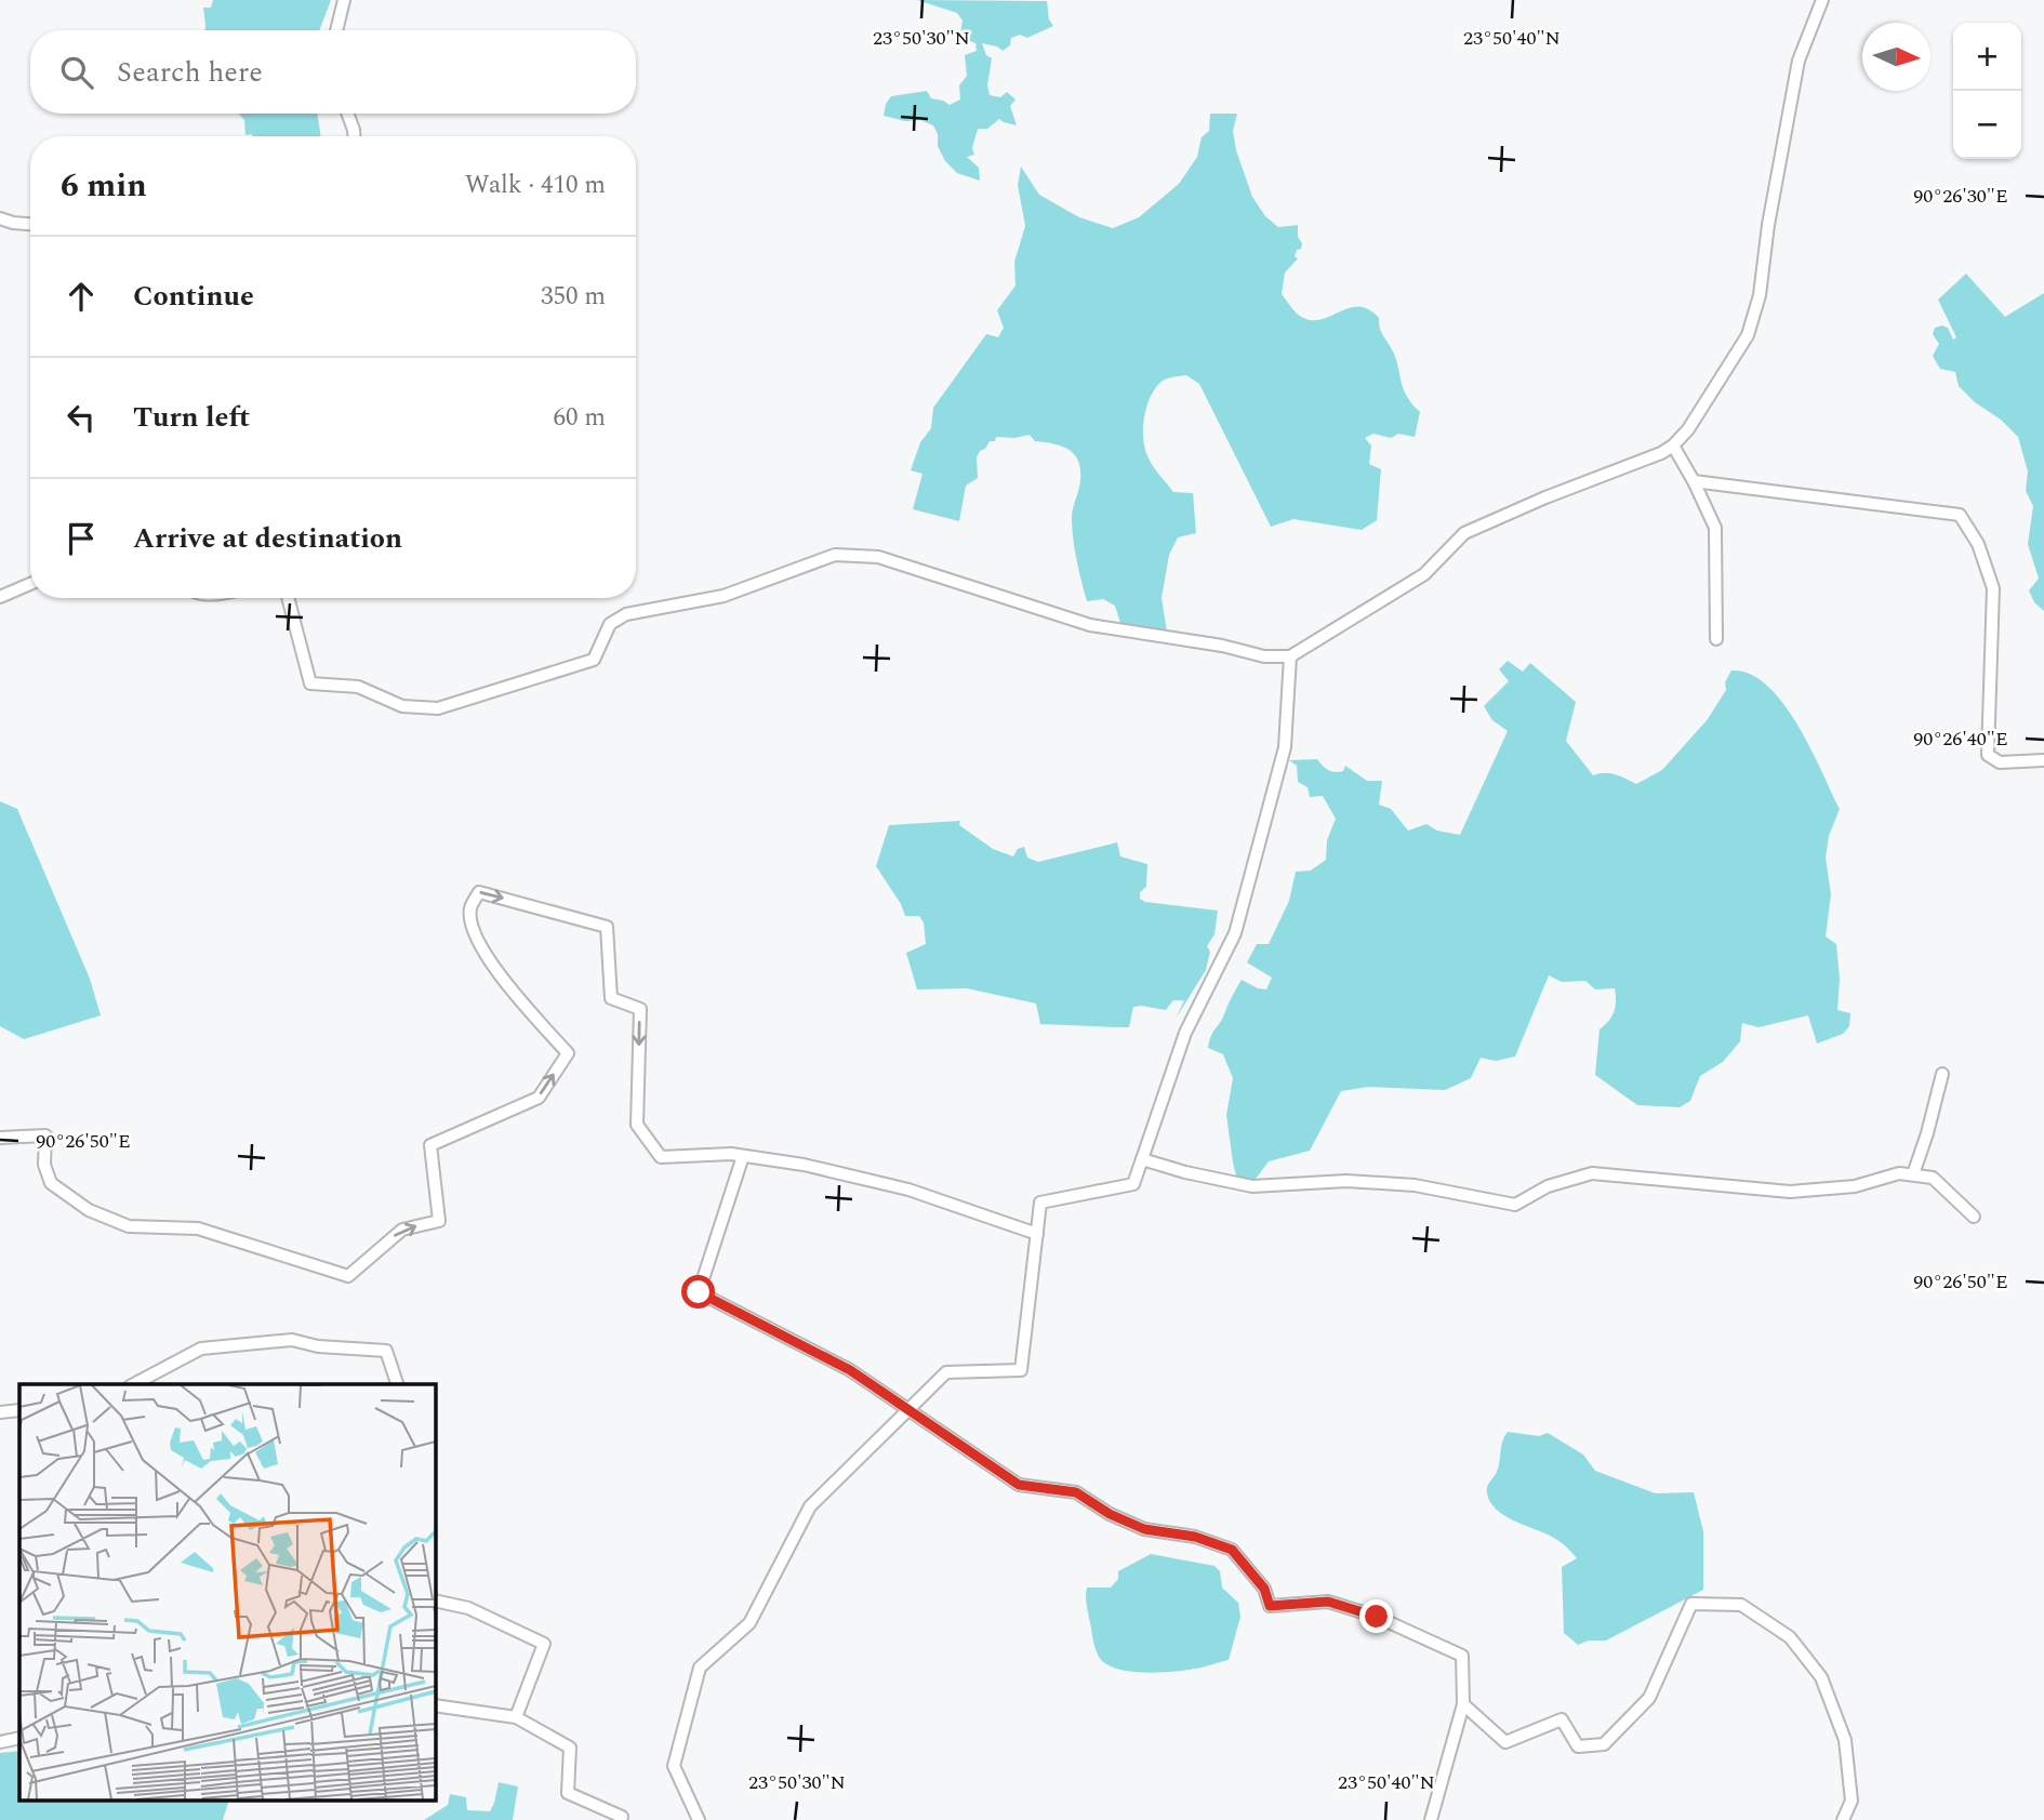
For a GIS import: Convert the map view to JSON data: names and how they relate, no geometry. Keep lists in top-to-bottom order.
{
  "north": "right",
  "page": {
    "map_buttons": ["+", "−"],
    "search": "Search here",
    "heading": ["6 min", "Walk · 410 m"],
    "list": [
      ["Continue", "350 m"],
      ["Turn left", "60 m"],
      "Arrive at destination"
    ]
  },
  "coordinates": [
    "23°50'30\"N",
    "23°50'40\"N",
    "90°26'30\"E",
    "90°26'40\"E",
    "90°26'50\"E"
  ]
}
